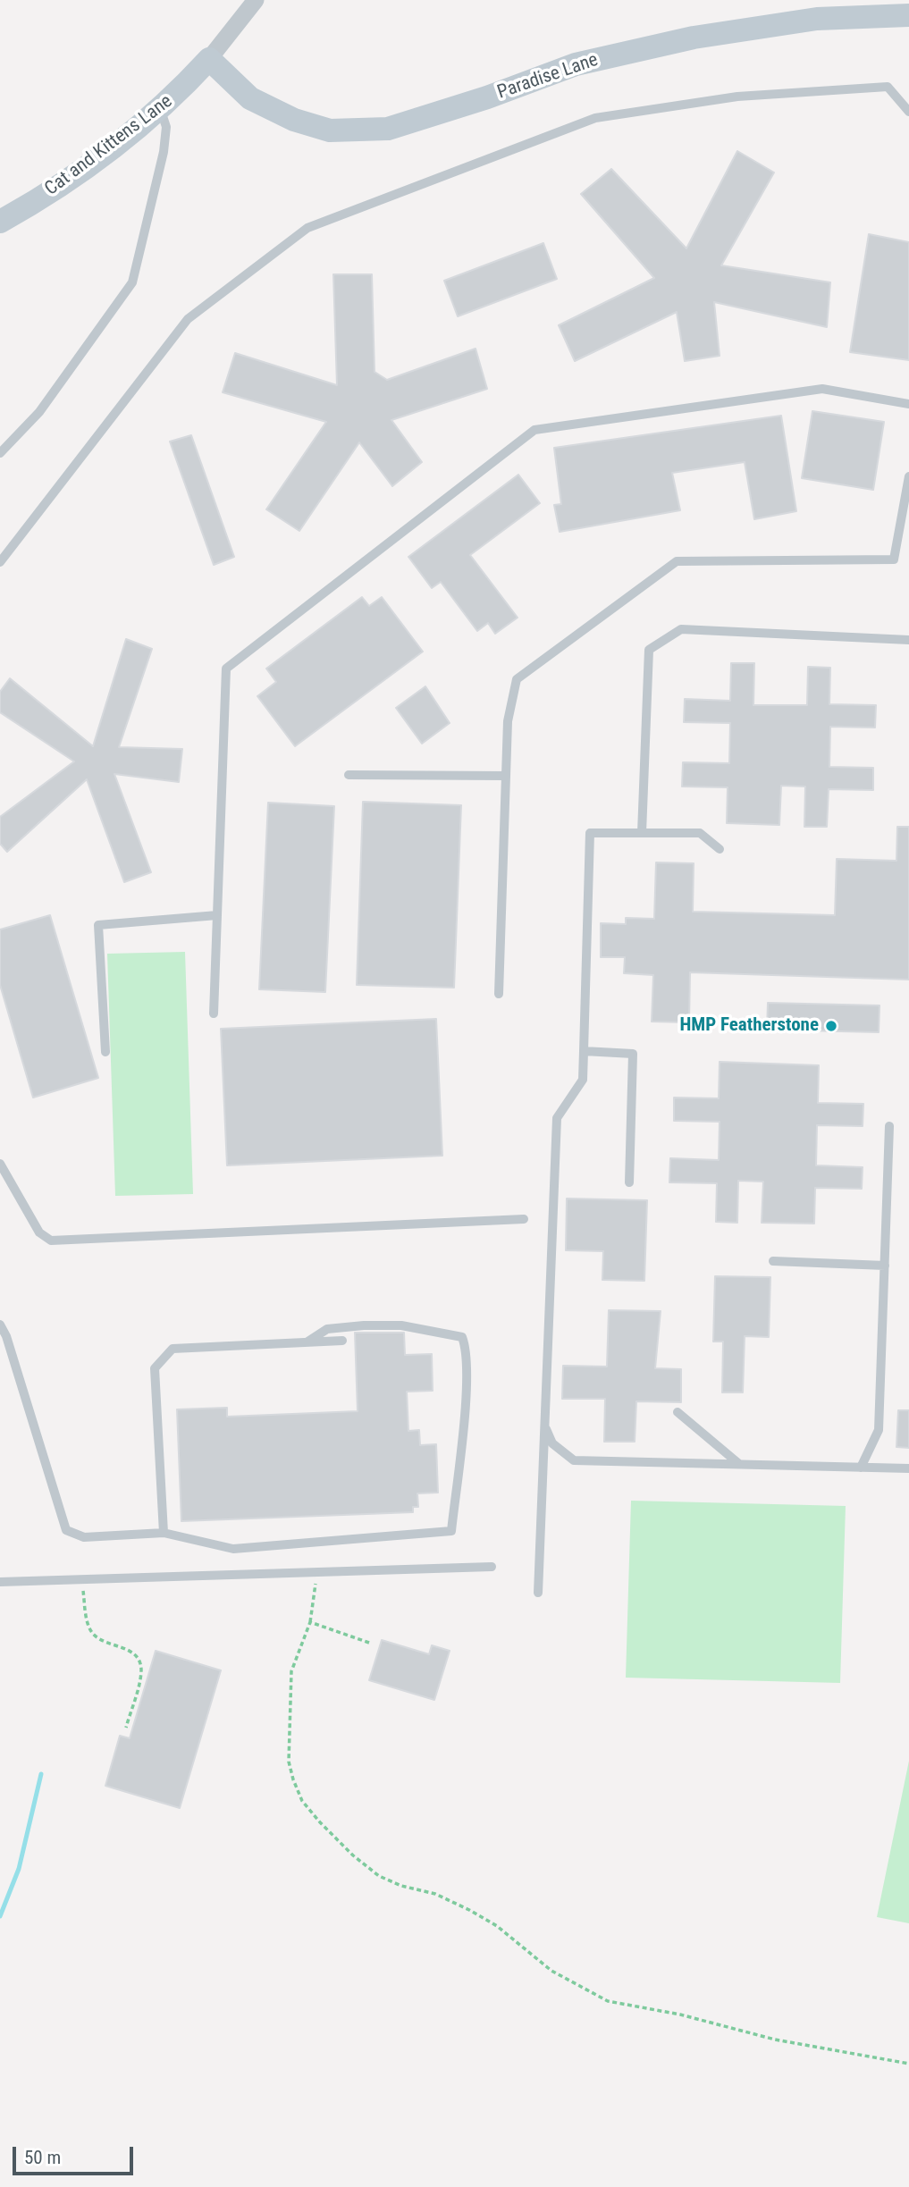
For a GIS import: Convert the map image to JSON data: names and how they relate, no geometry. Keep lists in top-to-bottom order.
{
  "streets": {
    "street": ["Paradise Lane", "Cat and Kittens Lane"]
  },
  "crossings": [
    ["Paradise Lane", "Cat and Kittens Lane"]
  ],
  "places": ["HMP Featherstone"],
  "scale_bar": "50 m"
}
